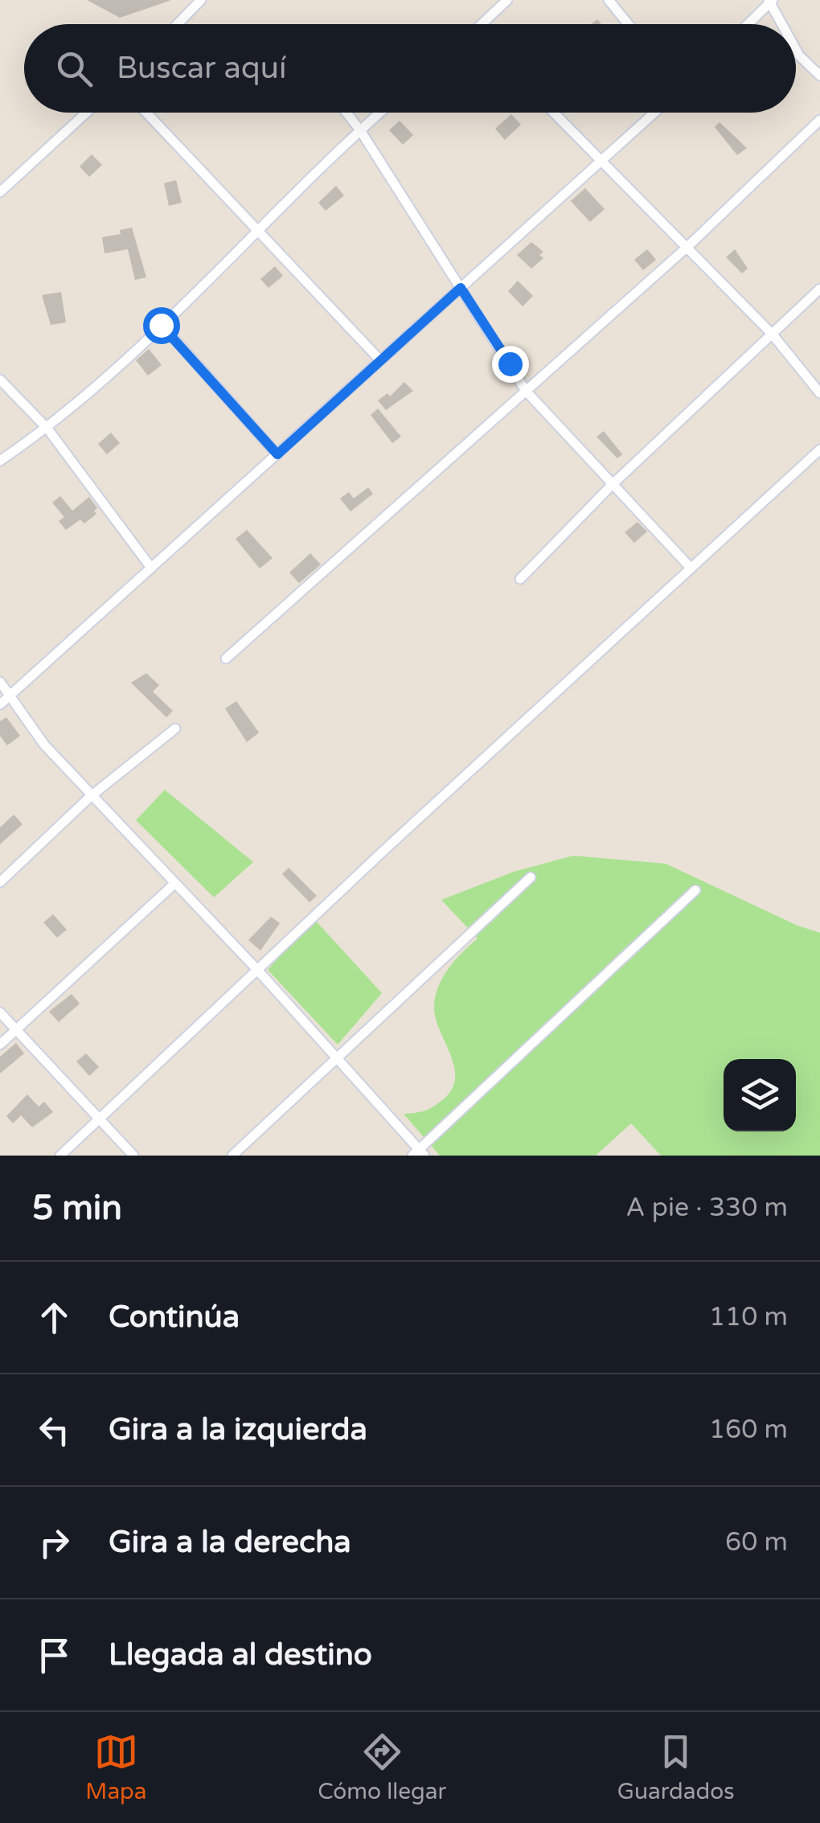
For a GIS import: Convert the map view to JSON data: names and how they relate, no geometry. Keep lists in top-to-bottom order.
{
  "page": {
    "search": "Buscar aquí",
    "heading": ["5 min", "A pie · 330 m"],
    "list": [
      ["Continúa", "110 m"],
      ["Gira a la izquierda", "160 m"],
      ["Gira a la derecha", "60 m"],
      "Llegada al destino"
    ],
    "nav": ["Mapa", "Cómo llegar", "Guardados"]
  }
}
